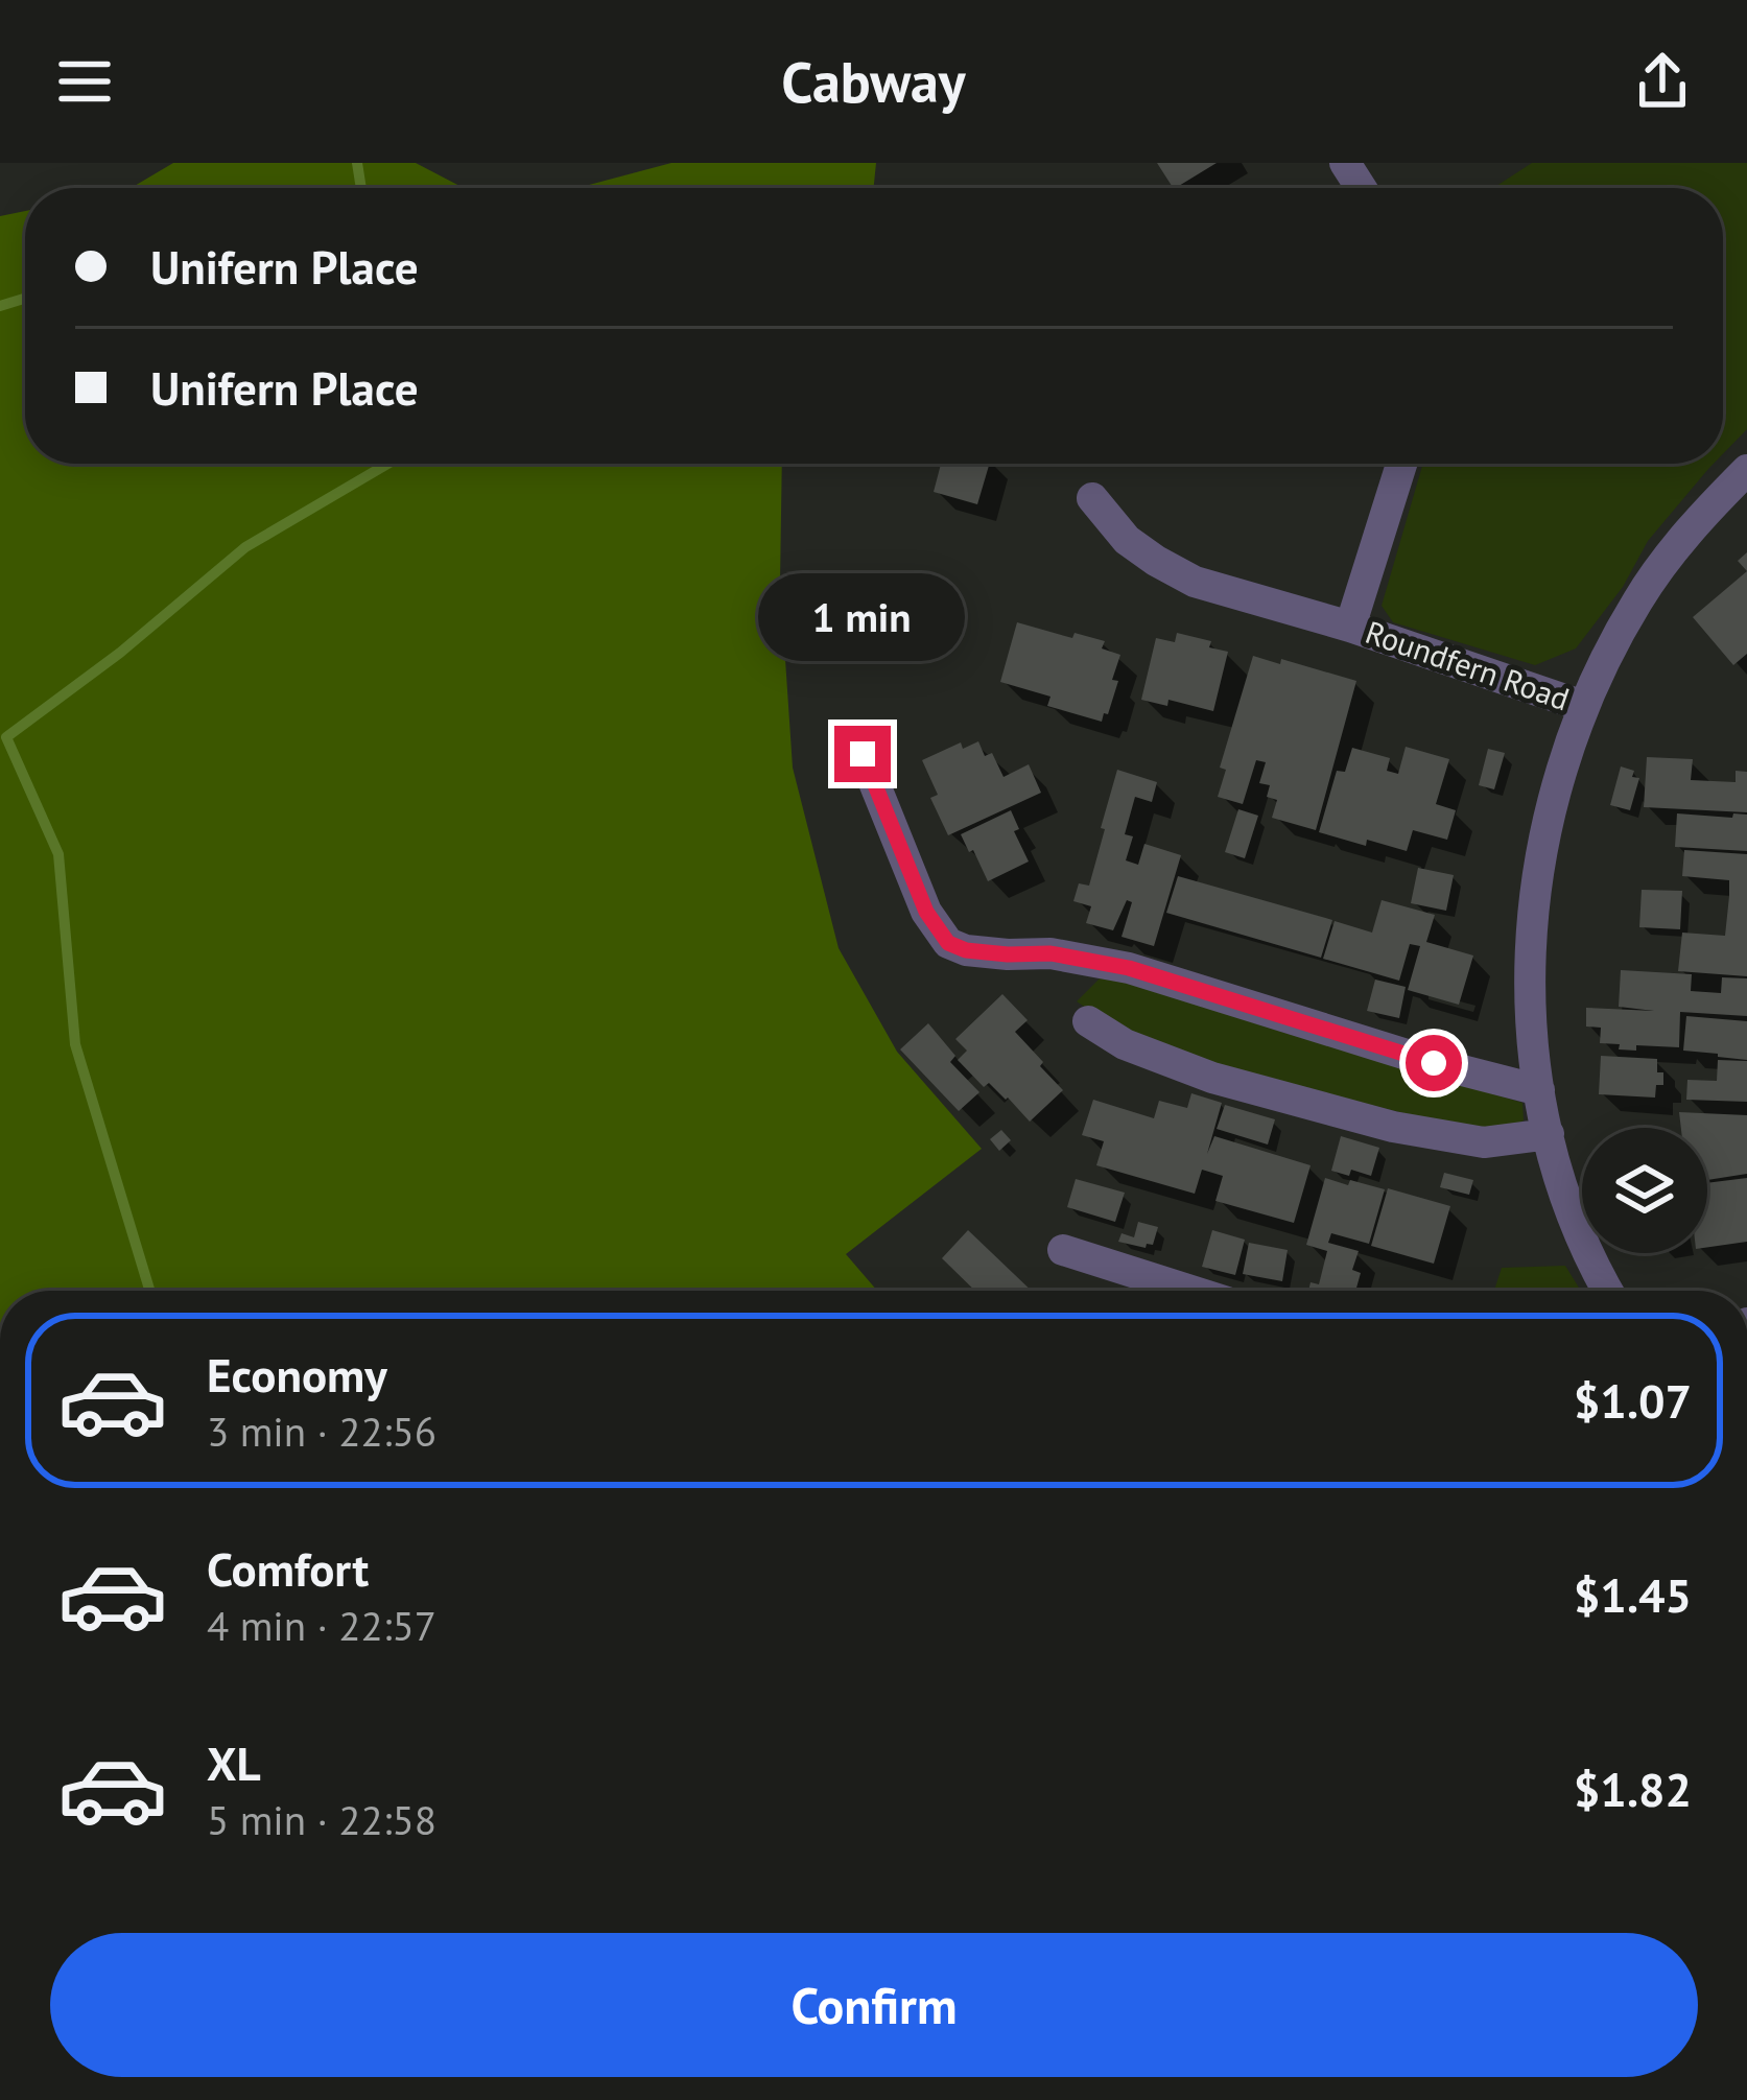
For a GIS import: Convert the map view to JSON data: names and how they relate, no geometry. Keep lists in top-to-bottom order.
{
  "streets": {
    "street": ["Roundfern Road"]
  },
  "page": {
    "header": "Cabway",
    "banner": ["Unifern Place", "Unifern Place"],
    "bubble": "1 min",
    "list": [
      {
        "name": "Economy",
        "note": "3 min · 22:56",
        "value": "$1.07"
      },
      {
        "name": "Comfort",
        "note": "4 min · 22:57",
        "value": "$1.45"
      },
      {
        "name": "XL",
        "note": "5 min · 22:58",
        "value": "$1.82"
      }
    ],
    "buttons": "Confirm"
  }
}
